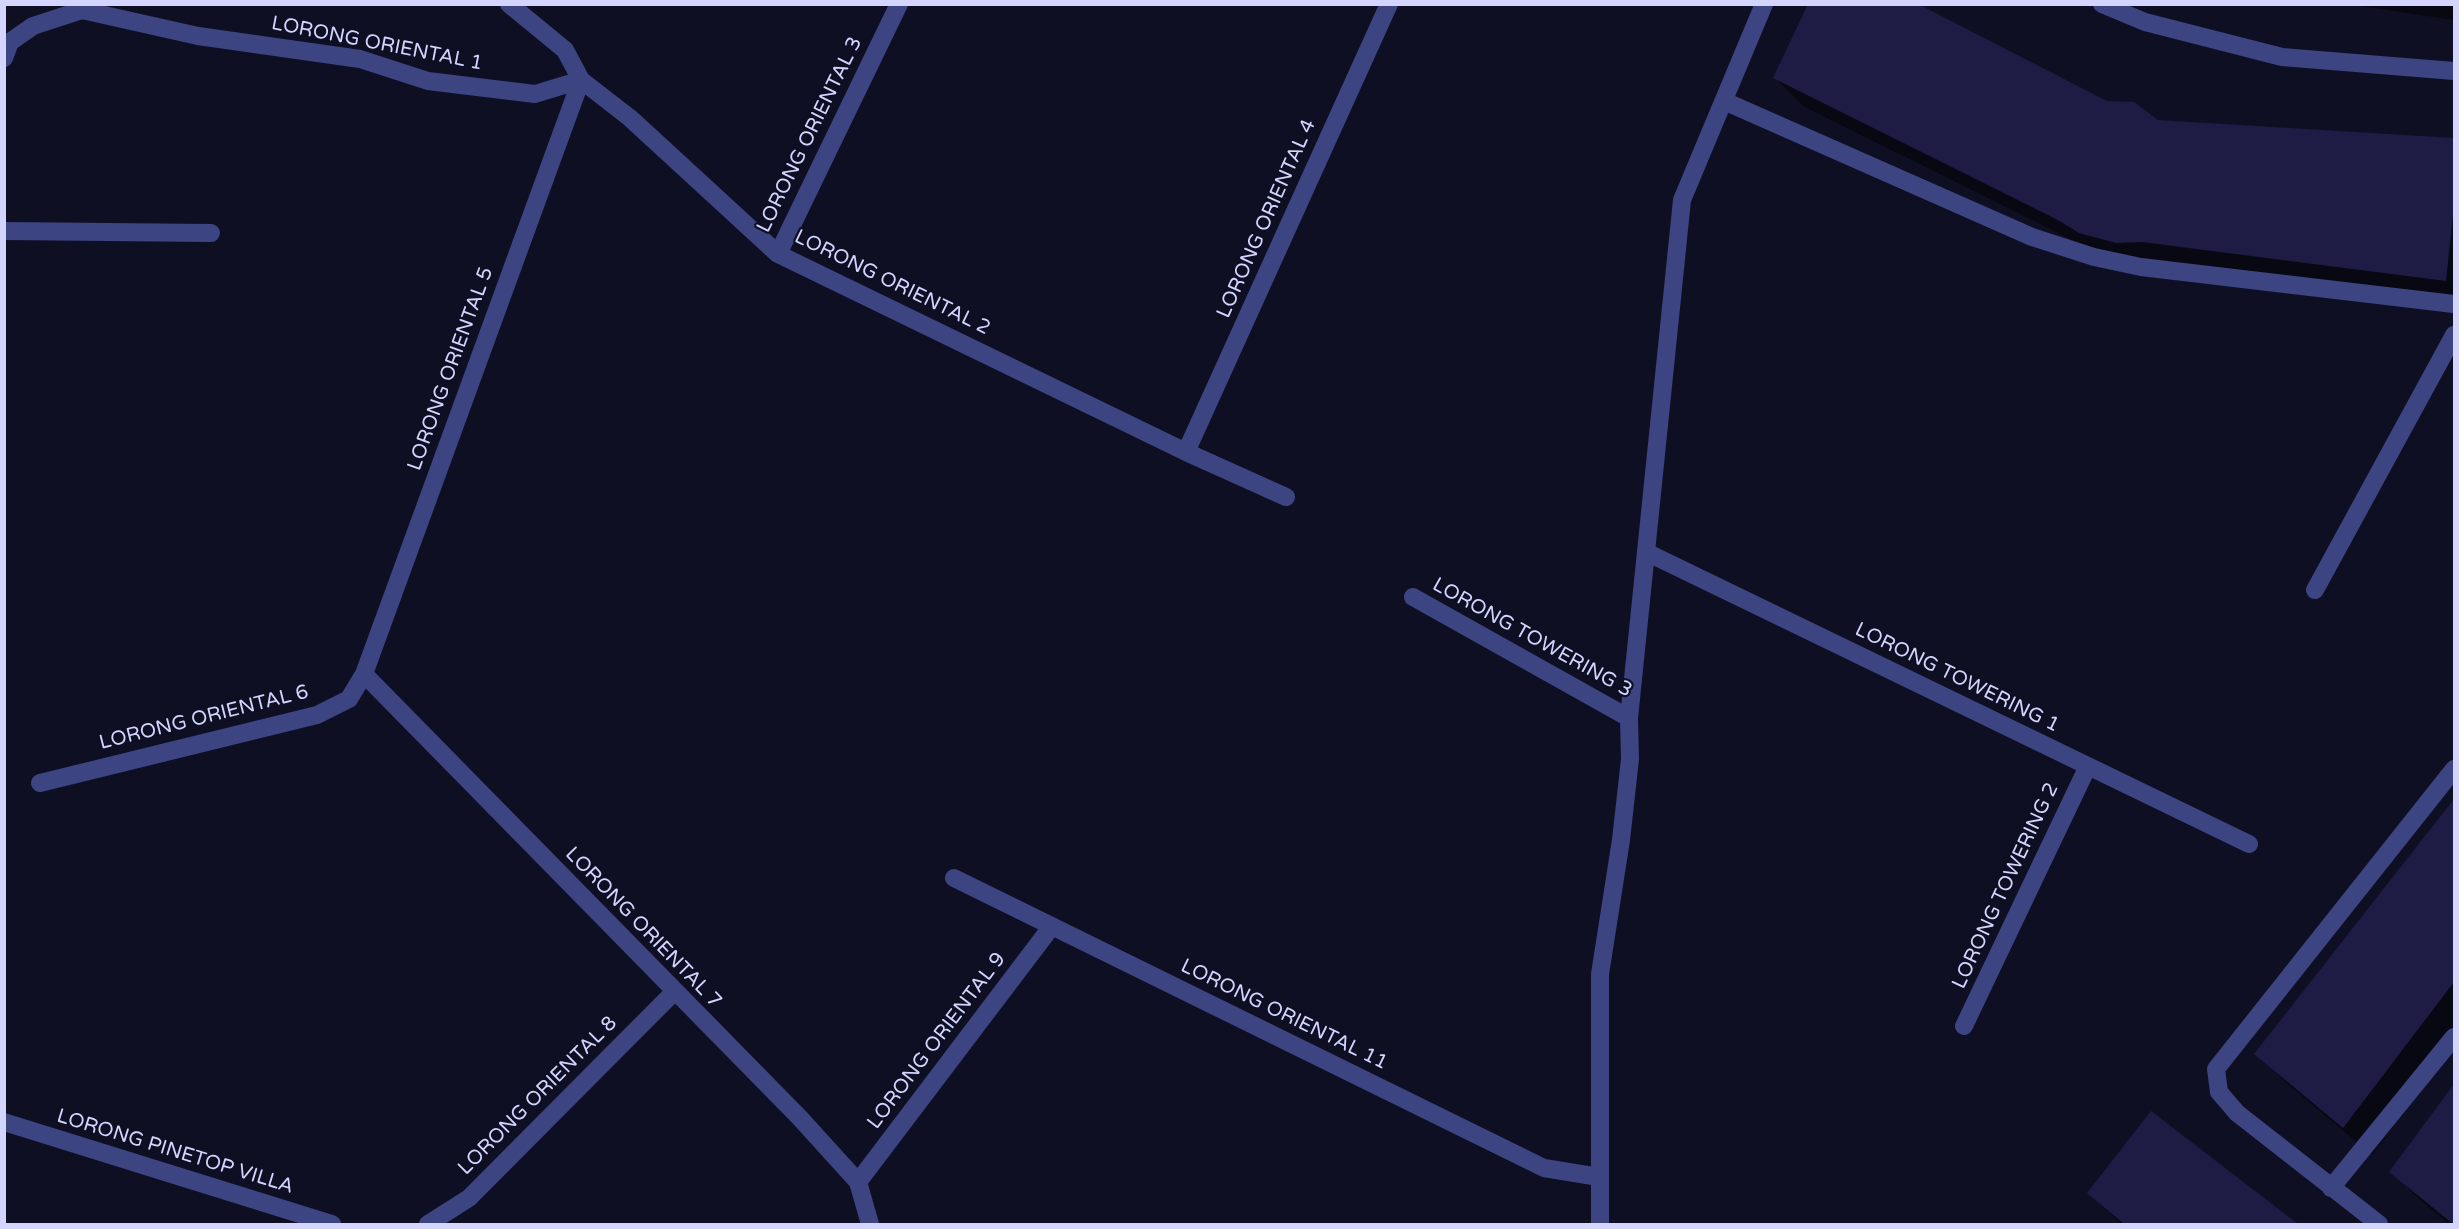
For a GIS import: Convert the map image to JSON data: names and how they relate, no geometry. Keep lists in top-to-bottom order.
{
  "streets": {
    "street": [
      "LORONG ORIENTAL 1",
      "LORONG ORIENTAL 3",
      "LORONG ORIENTAL 4",
      "LORONG ORIENTAL 2",
      "LORONG ORIENTAL 5",
      "LORONG TOWERING 3",
      "LORONG TOWERING 1",
      "LORONG ORIENTAL 6",
      "LORONG TOWERING 2",
      "LORONG ORIENTAL 7",
      "LORONG ORIENTAL 11",
      "LORONG ORIENTAL 9",
      "LORONG ORIENTAL 8",
      "LORONG PINETOP VILLA"
    ]
  },
  "crossings": [
    ["LORONG ORIENTAL 1", "LORONG ORIENTAL 2"],
    ["LORONG ORIENTAL 1", "LORONG ORIENTAL 5"],
    ["LORONG ORIENTAL 3", "LORONG ORIENTAL 2"],
    ["LORONG ORIENTAL 4", "LORONG ORIENTAL 2"],
    ["LORONG ORIENTAL 2", "LORONG ORIENTAL 5"],
    ["LORONG ORIENTAL 5", "LORONG ORIENTAL 6"],
    ["LORONG ORIENTAL 5", "LORONG ORIENTAL 7"],
    ["LORONG TOWERING 1", "LORONG TOWERING 2"],
    ["LORONG ORIENTAL 6", "LORONG ORIENTAL 7"],
    ["LORONG ORIENTAL 7", "LORONG ORIENTAL 9"],
    ["LORONG ORIENTAL 7", "LORONG ORIENTAL 8"],
    ["LORONG ORIENTAL 11", "LORONG ORIENTAL 9"]
  ]
}
